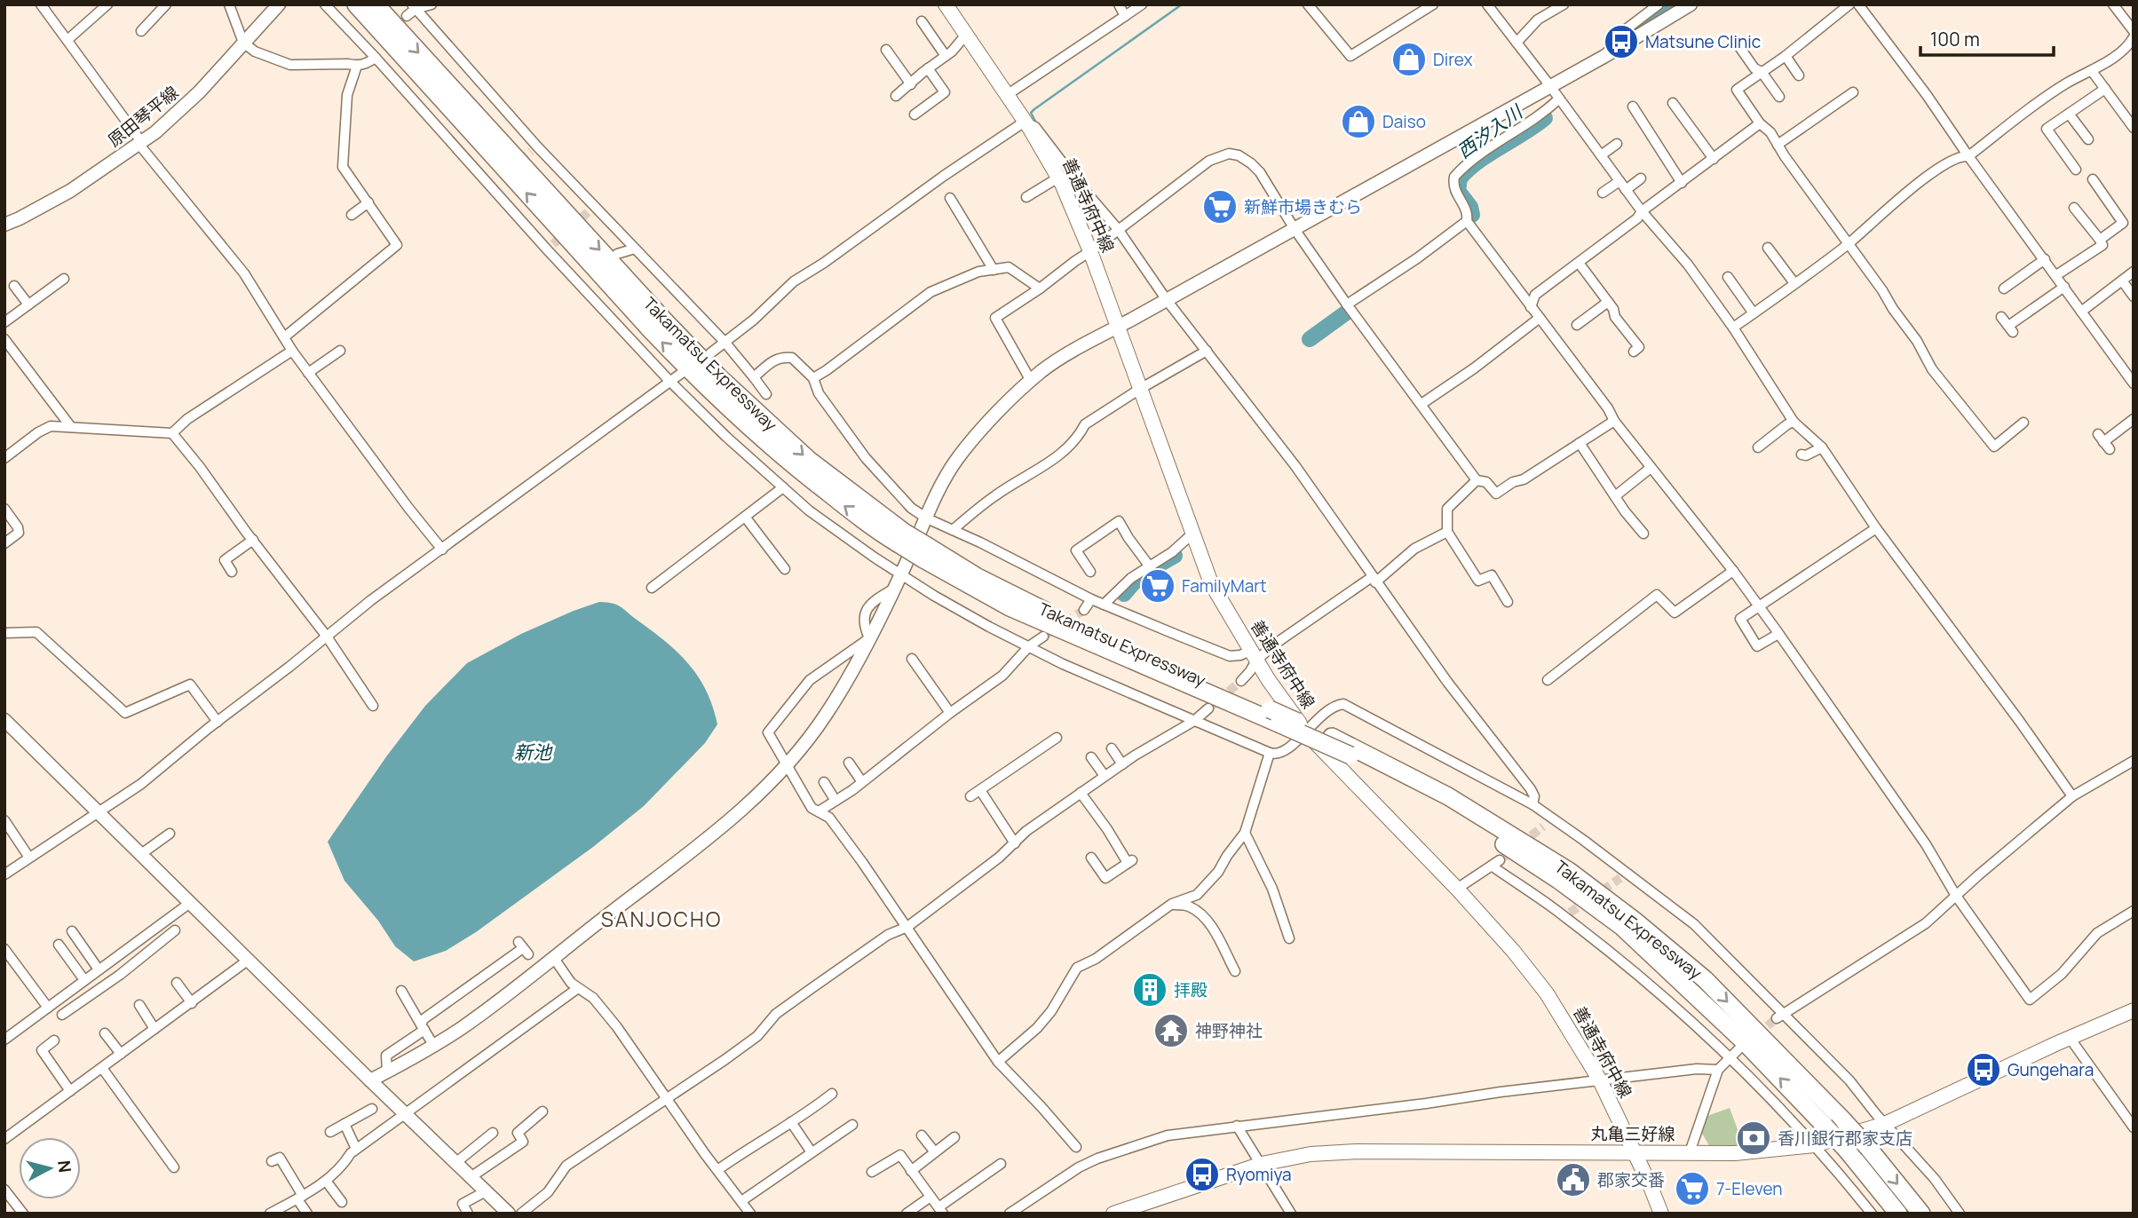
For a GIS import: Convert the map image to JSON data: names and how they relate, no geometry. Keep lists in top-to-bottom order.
{
  "streets": {
    "highway": ["Takamatsu Expressway"],
    "main road": ["善通寺府中線", "丸亀三好線"],
    "street": ["原田琴平線"]
  },
  "crossings": [
    ["善通寺府中線", "丸亀三好線"]
  ],
  "districts": ["SANJOCHO"],
  "water": ["西汐入川", "新池"],
  "places": {
    "bus stop": ["Matsune Clinic", "Gungehara", "Ryomiya"],
    "shop": ["Direx", "Daiso"],
    "supermarket": ["新鮮市場きむら", "FamilyMart", "7-Eleven"],
    "building": ["拝殿"],
    "temple": ["神野神社"],
    "bank": ["香川銀行郡家支店"],
    "public building": ["郡家交番"]
  },
  "scale_bar": "100 m",
  "north": "right"
}
